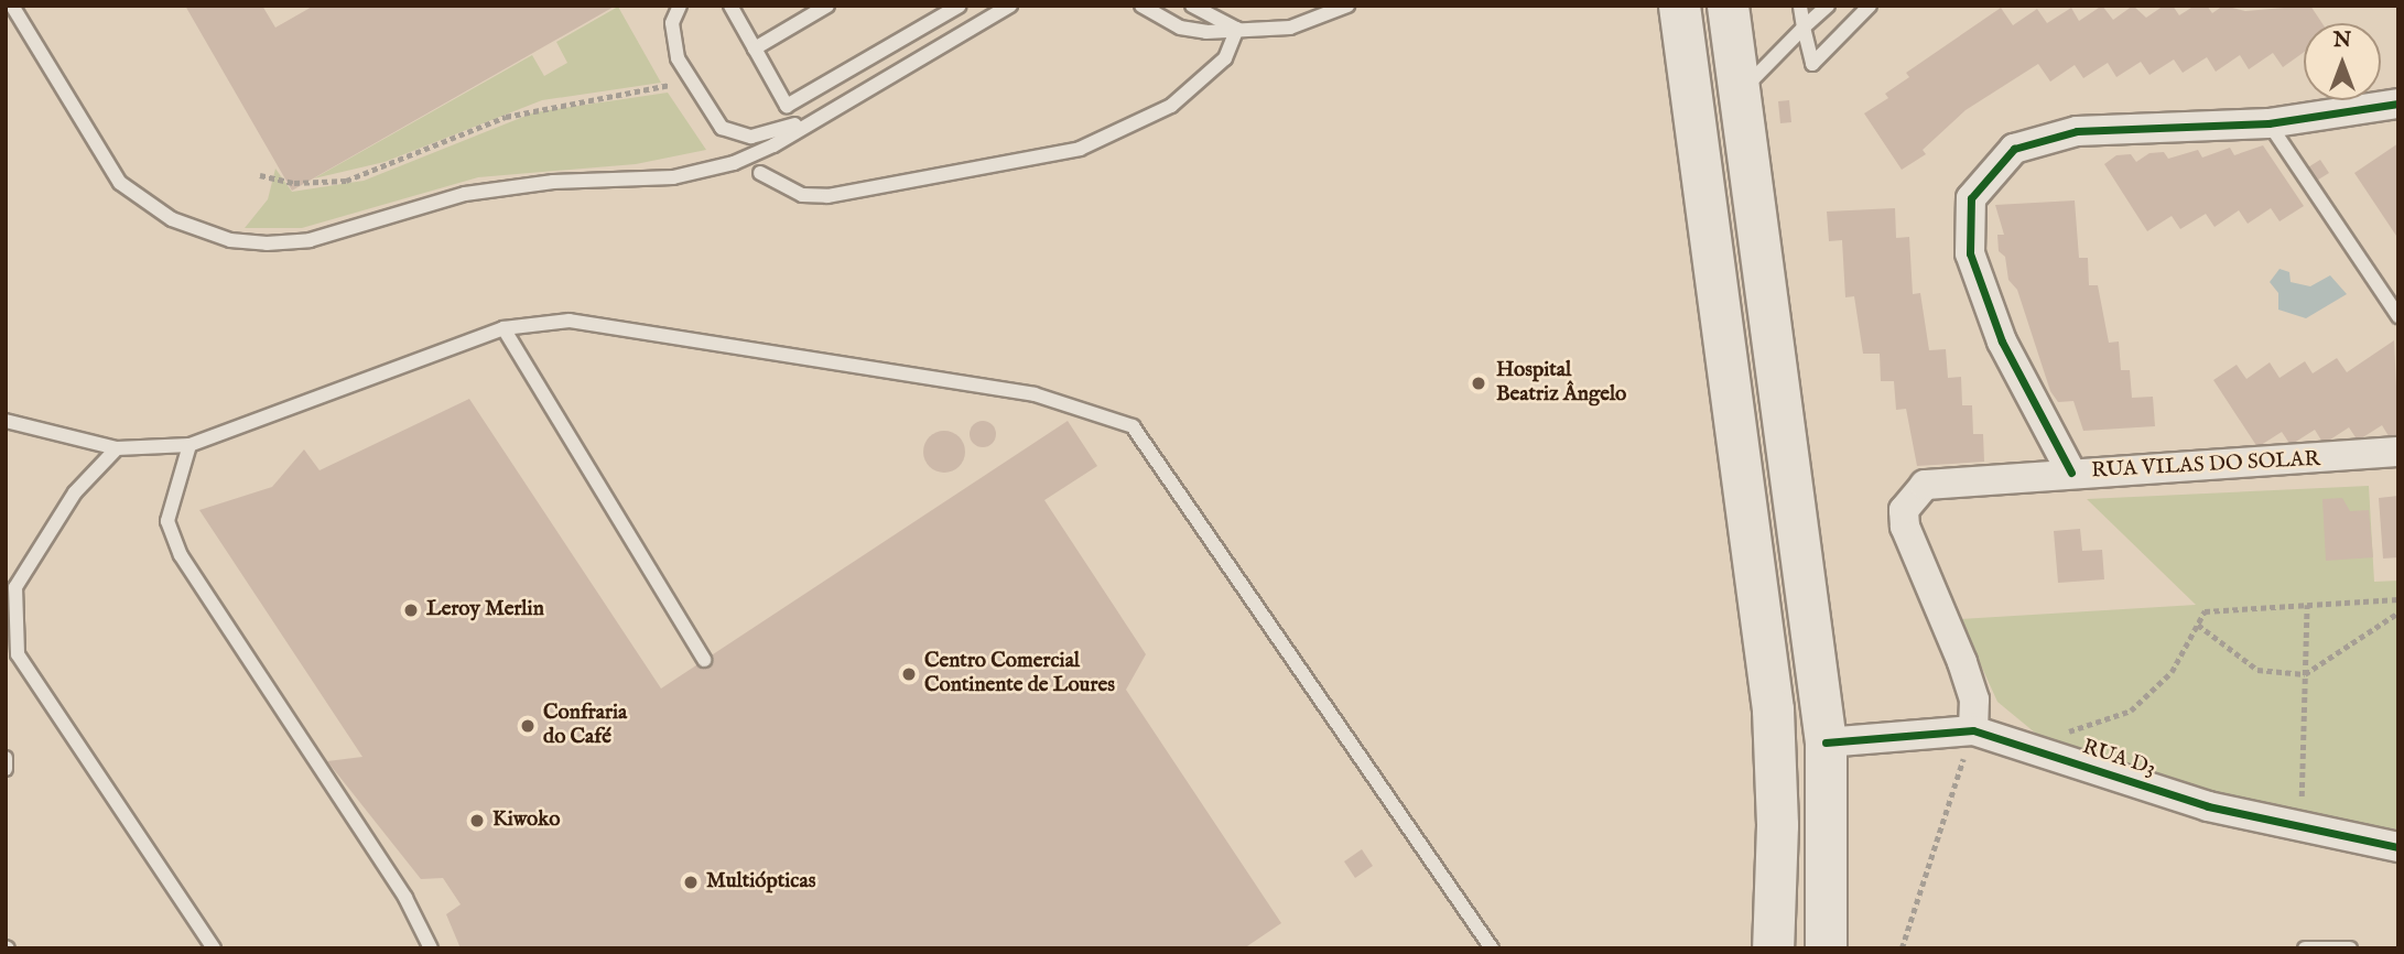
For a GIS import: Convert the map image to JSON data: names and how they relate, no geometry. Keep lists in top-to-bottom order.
{
  "streets": {
    "street": ["RUA VILAS DO SOLAR", "RUA D3"]
  },
  "places": [
    "Hospital Beatriz Ângelo",
    "Leroy Merlin",
    "Centro Comercial Continente de Loures",
    "Confraria do Café",
    "Kiwoko",
    "Multiópticas"
  ],
  "north": "top"
}
